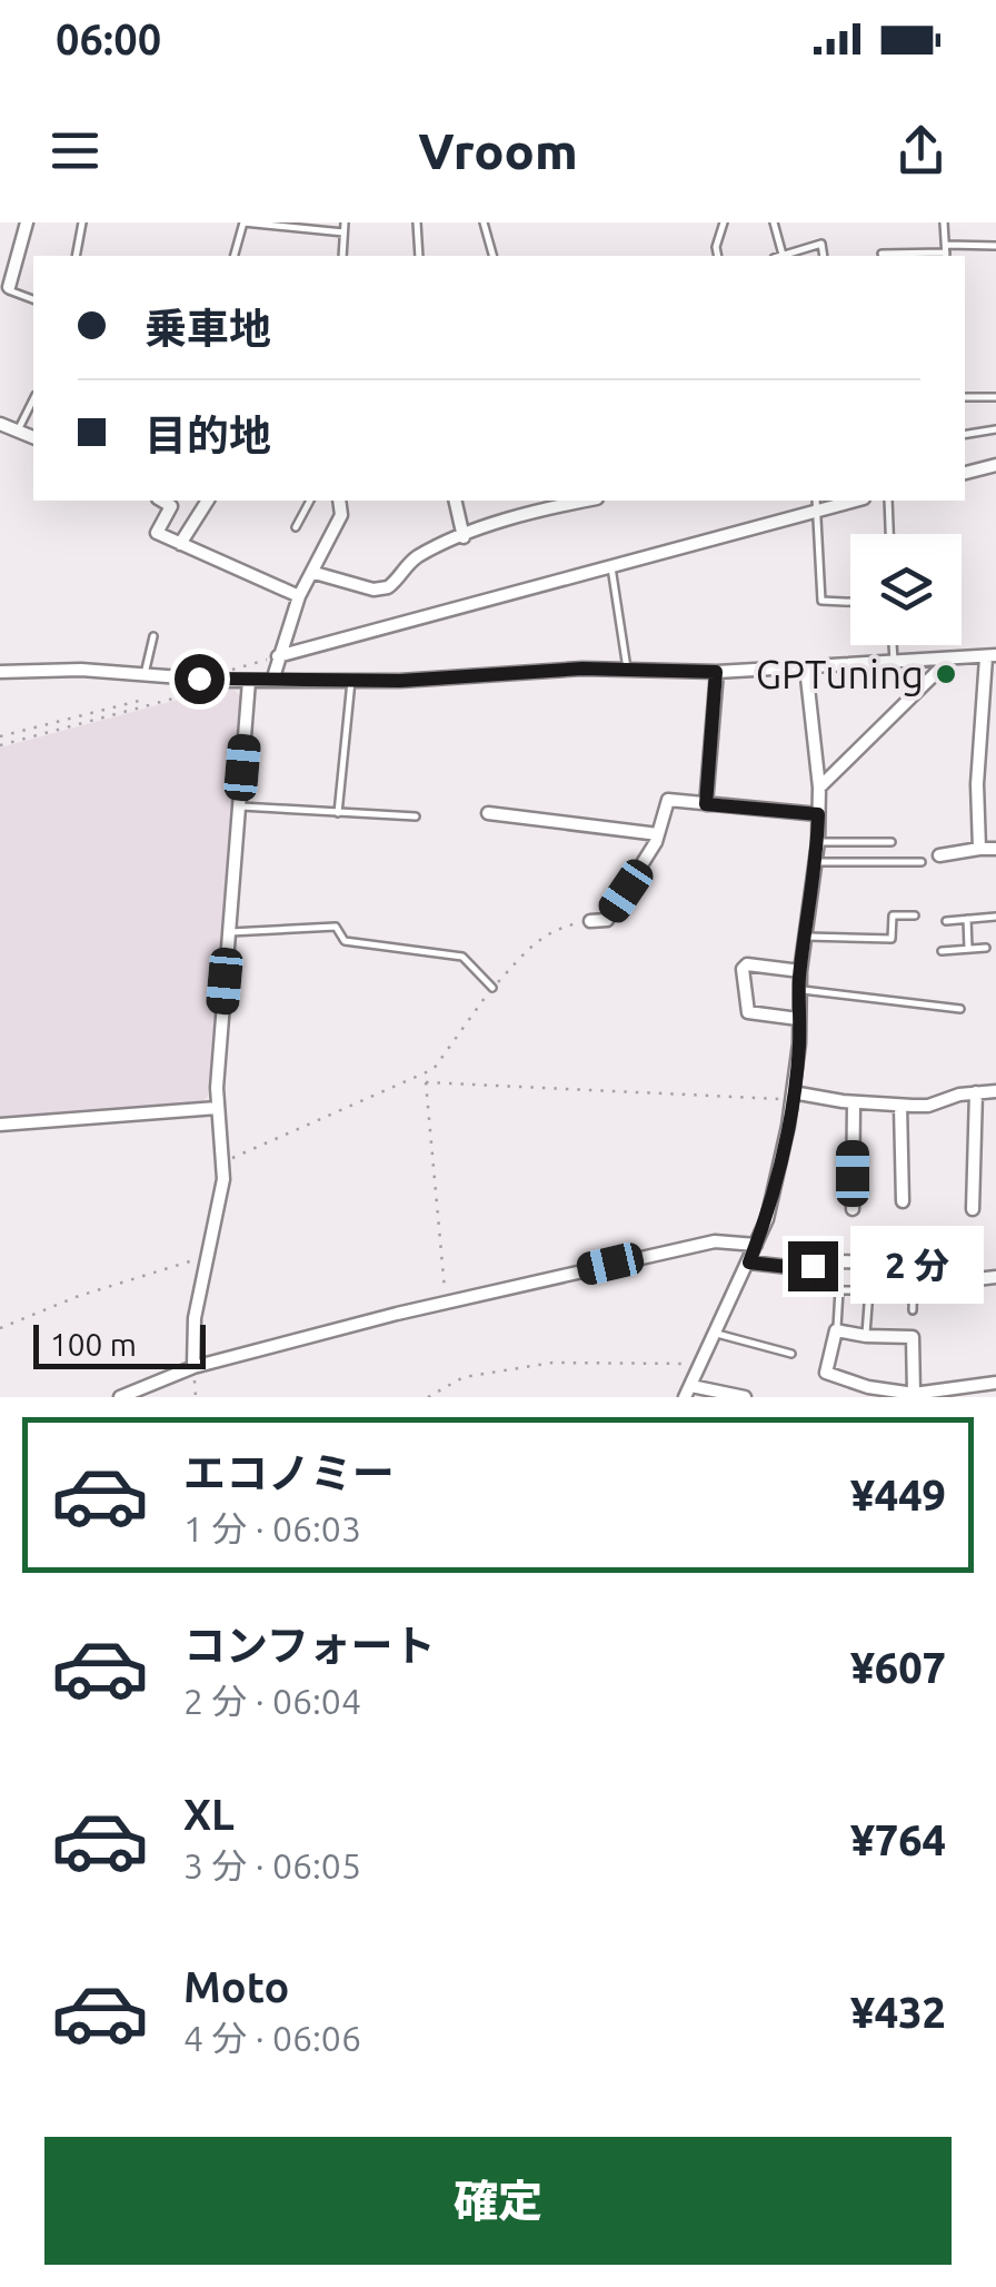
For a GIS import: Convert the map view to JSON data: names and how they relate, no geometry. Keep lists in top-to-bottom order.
{
  "places": ["GPTuning"],
  "scale_bar": "100 m",
  "page": {
    "status": "06:00",
    "header": "Vroom",
    "banner": ["乗車地", "目的地"],
    "bubble": "2 分",
    "scale": "100 m",
    "list": [
      {
        "name": "エコノミー",
        "note": "1 分 · 06:03",
        "value": "¥449"
      },
      {
        "name": "コンフォート",
        "note": "2 分 · 06:04",
        "value": "¥607"
      },
      {
        "name": "XL",
        "note": "3 分 · 06:05",
        "value": "¥764"
      },
      {
        "name": "Moto",
        "note": "4 分 · 06:06",
        "value": "¥432"
      }
    ],
    "buttons": "確定"
  }
}
